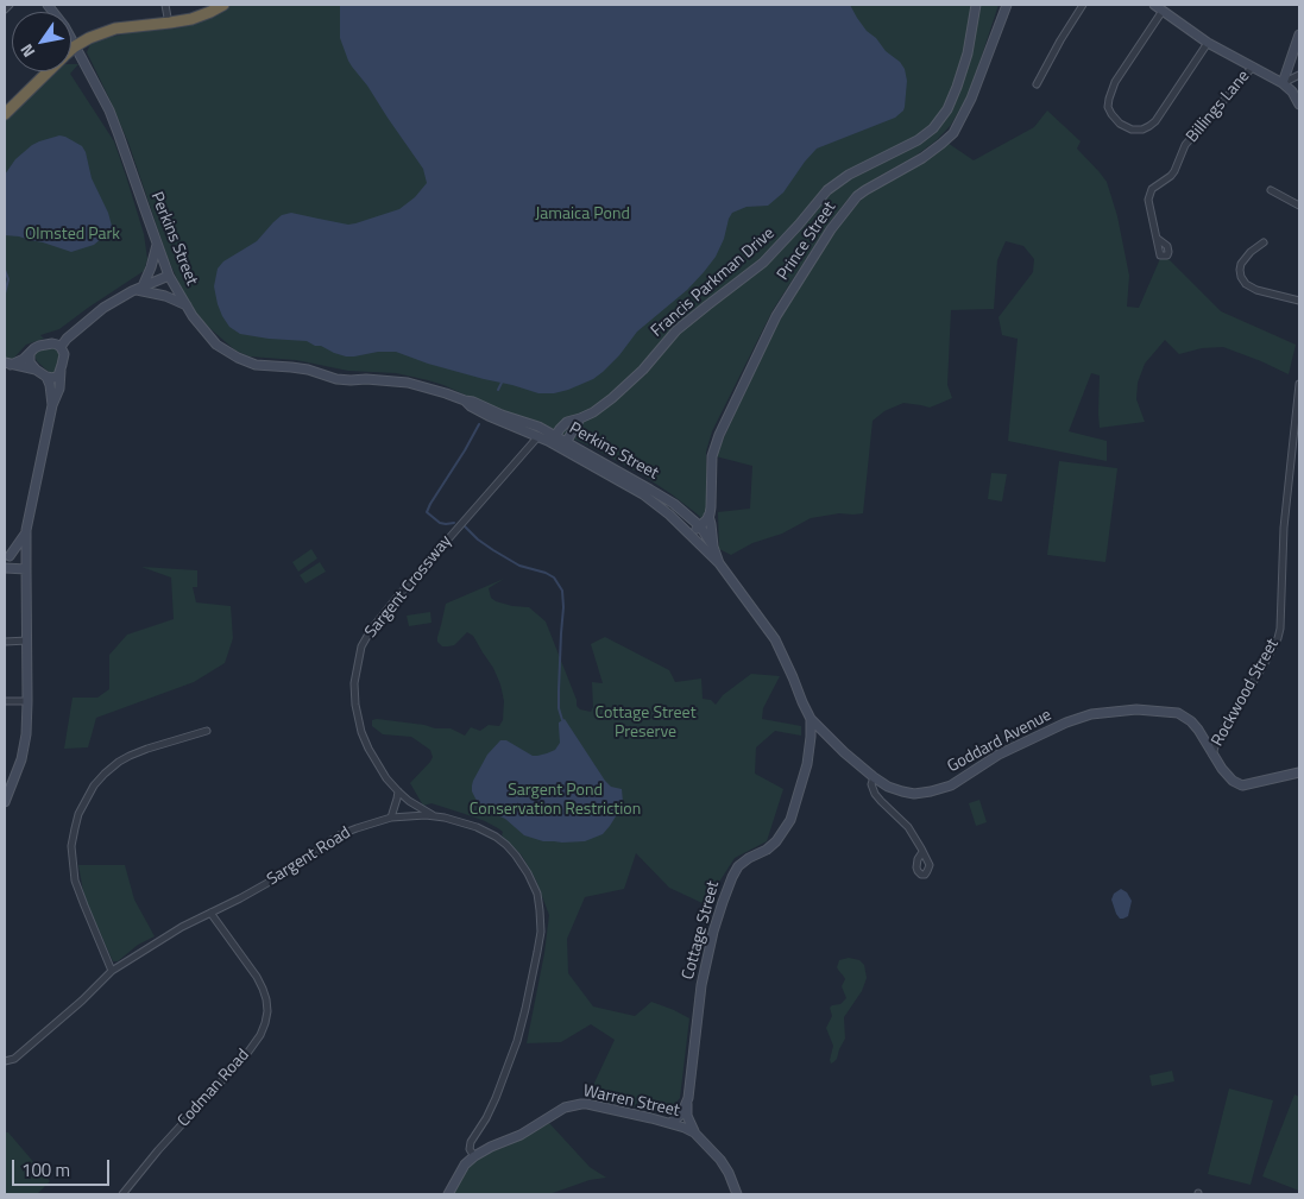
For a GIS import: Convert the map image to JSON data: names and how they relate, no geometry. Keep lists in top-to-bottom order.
{
  "streets": {
    "main road": [
      "Perkins Street",
      "Prince Street",
      "Francis Parkman Drive",
      "Goddard Avenue",
      "Cottage Street",
      "Warren Street"
    ],
    "street": [
      "Billings Lane",
      "Sargent Crossway",
      "Rockwood Street",
      "Sargent Road",
      "Codman Road"
    ]
  },
  "crossings": [
    ["Perkins Street", "Prince Street"],
    ["Perkins Street", "Francis Parkman Drive"],
    ["Perkins Street", "Sargent Crossway"],
    ["Perkins Street", "Cottage Street"],
    ["Sargent Crossway", "Sargent Road"],
    ["Rockwood Street", "Goddard Avenue"],
    ["Goddard Avenue", "Cottage Street"],
    ["Sargent Road", "Codman Road"],
    ["Sargent Road", "Warren Street"],
    ["Cottage Street", "Warren Street"]
  ],
  "parks": [
    "Jamaica Pond",
    "Olmsted Park",
    "Cottage Street Preserve",
    "Sargent Pond Conservation Restriction"
  ],
  "scale_bar": "100 m",
  "north": "bottom left"
}
